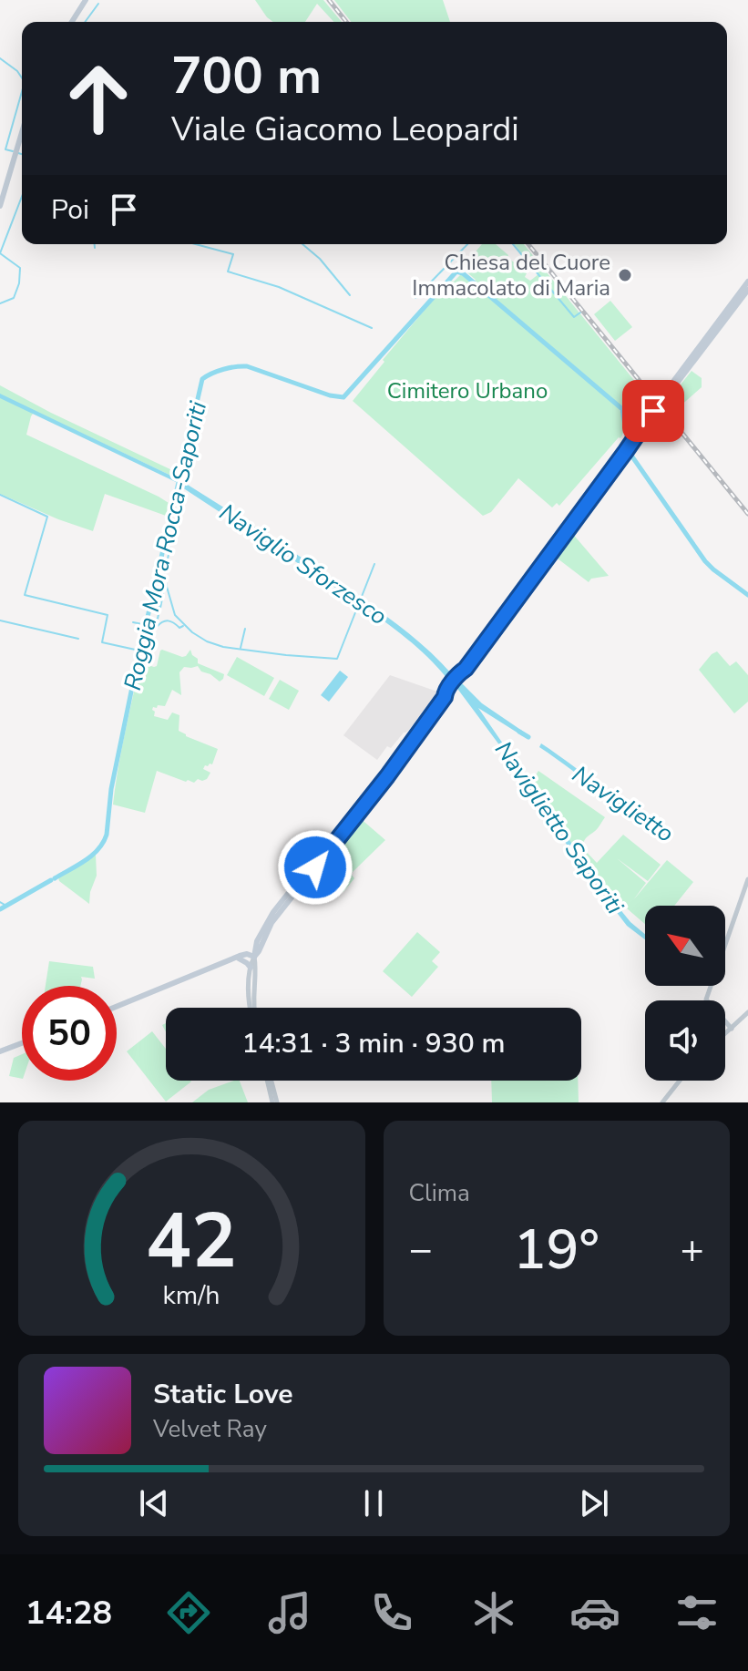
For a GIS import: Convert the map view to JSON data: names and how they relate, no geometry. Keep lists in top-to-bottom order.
{
  "water": [
    "Roggia Mora Rocca-Saporiti",
    "Naviglio Sforzesco",
    "Naviglietto",
    "Naviglietto Saporiti"
  ],
  "parks": ["Cimitero Urbano"],
  "places": ["Chiesa del Cuore Immacolato di Maria"],
  "north": "top left",
  "page": {
    "turn": ["700 m", "Viale Giacomo Leopardi"],
    "then": "Poi",
    "limit": "50",
    "trip": "14:31 · 3 min · 930 m",
    "tile": "Clima",
    "heat": ["−", "19°", "+"],
    "song": ["Static Love", "Velvet Ray"],
    "tabs": "14:28",
    "gauge": ["42", "km/h"]
  }
}
